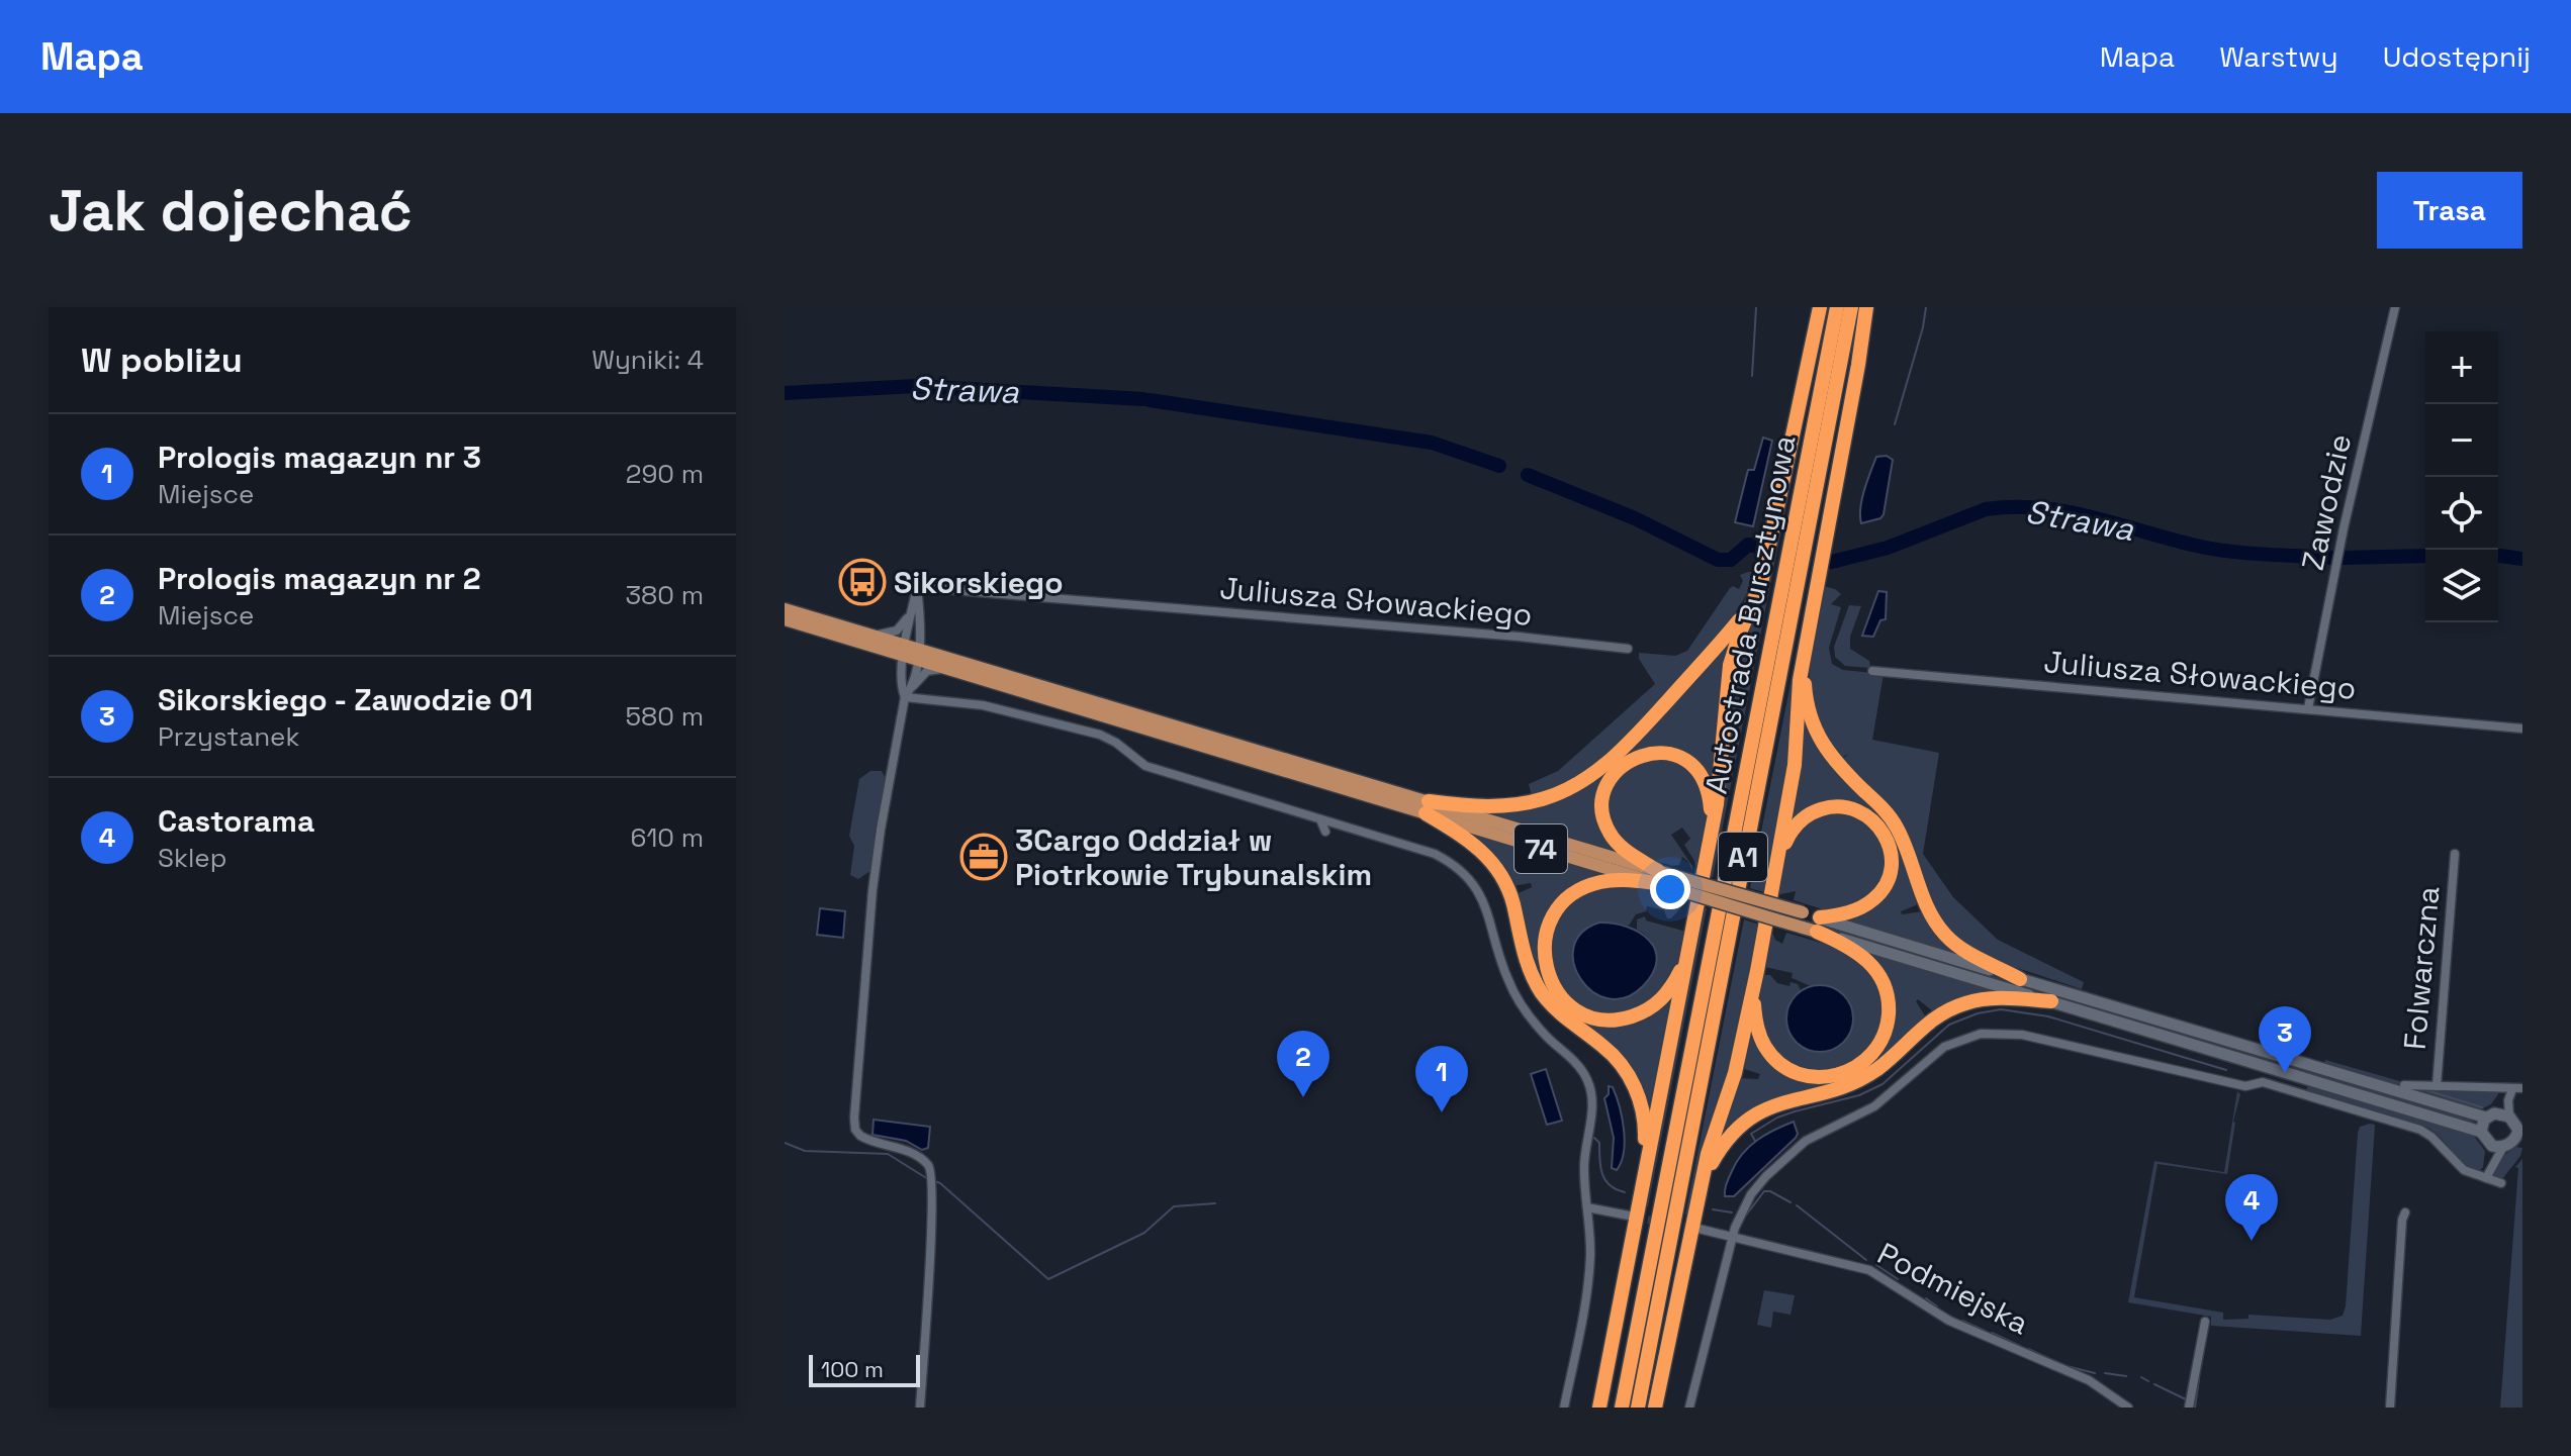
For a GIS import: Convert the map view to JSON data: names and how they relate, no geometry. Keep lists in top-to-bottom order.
{
  "streets": {
    "highway": ["Autostrada Bursztynowa", "A1"],
    "main road": ["74"],
    "street": [
      "Zawodzie",
      "Juliusza Słowackiego",
      "Folwarczna",
      "Podmiejska"
    ]
  },
  "crossings": [
    ["Zawodzie", "Juliusza Słowackiego"]
  ],
  "water": ["Strawa"],
  "places": {
    "bus stop": ["Sikorskiego"],
    "office": ["3Cargo Oddział w Piotrkowie Trybunalskim"]
  },
  "scale_bar": "100 m",
  "page": {
    "header": "Mapa",
    "nav": ["Mapa", "Warstwy", "Udostępnij"],
    "buttons": "Trasa",
    "title": "Jak dojechać",
    "heading": ["W pobliżu", "Wyniki: 4"],
    "map_buttons": ["+", "−"],
    "list": [
      {
        "mark": "1",
        "name": "Prologis magazyn nr 3",
        "note": "Miejsce",
        "value": "290 m"
      },
      {
        "mark": "2",
        "name": "Prologis magazyn nr 2",
        "note": "Miejsce",
        "value": "380 m"
      },
      {
        "mark": "3",
        "name": "Sikorskiego - Zawodzie 01",
        "note": "Przystanek",
        "value": "580 m"
      },
      {
        "mark": "4",
        "name": "Castorama",
        "note": "Sklep",
        "value": "610 m"
      }
    ],
    "pins": [
      "3",
      "2",
      "1",
      "4"
    ],
    "scale": "100 m"
  }
}
